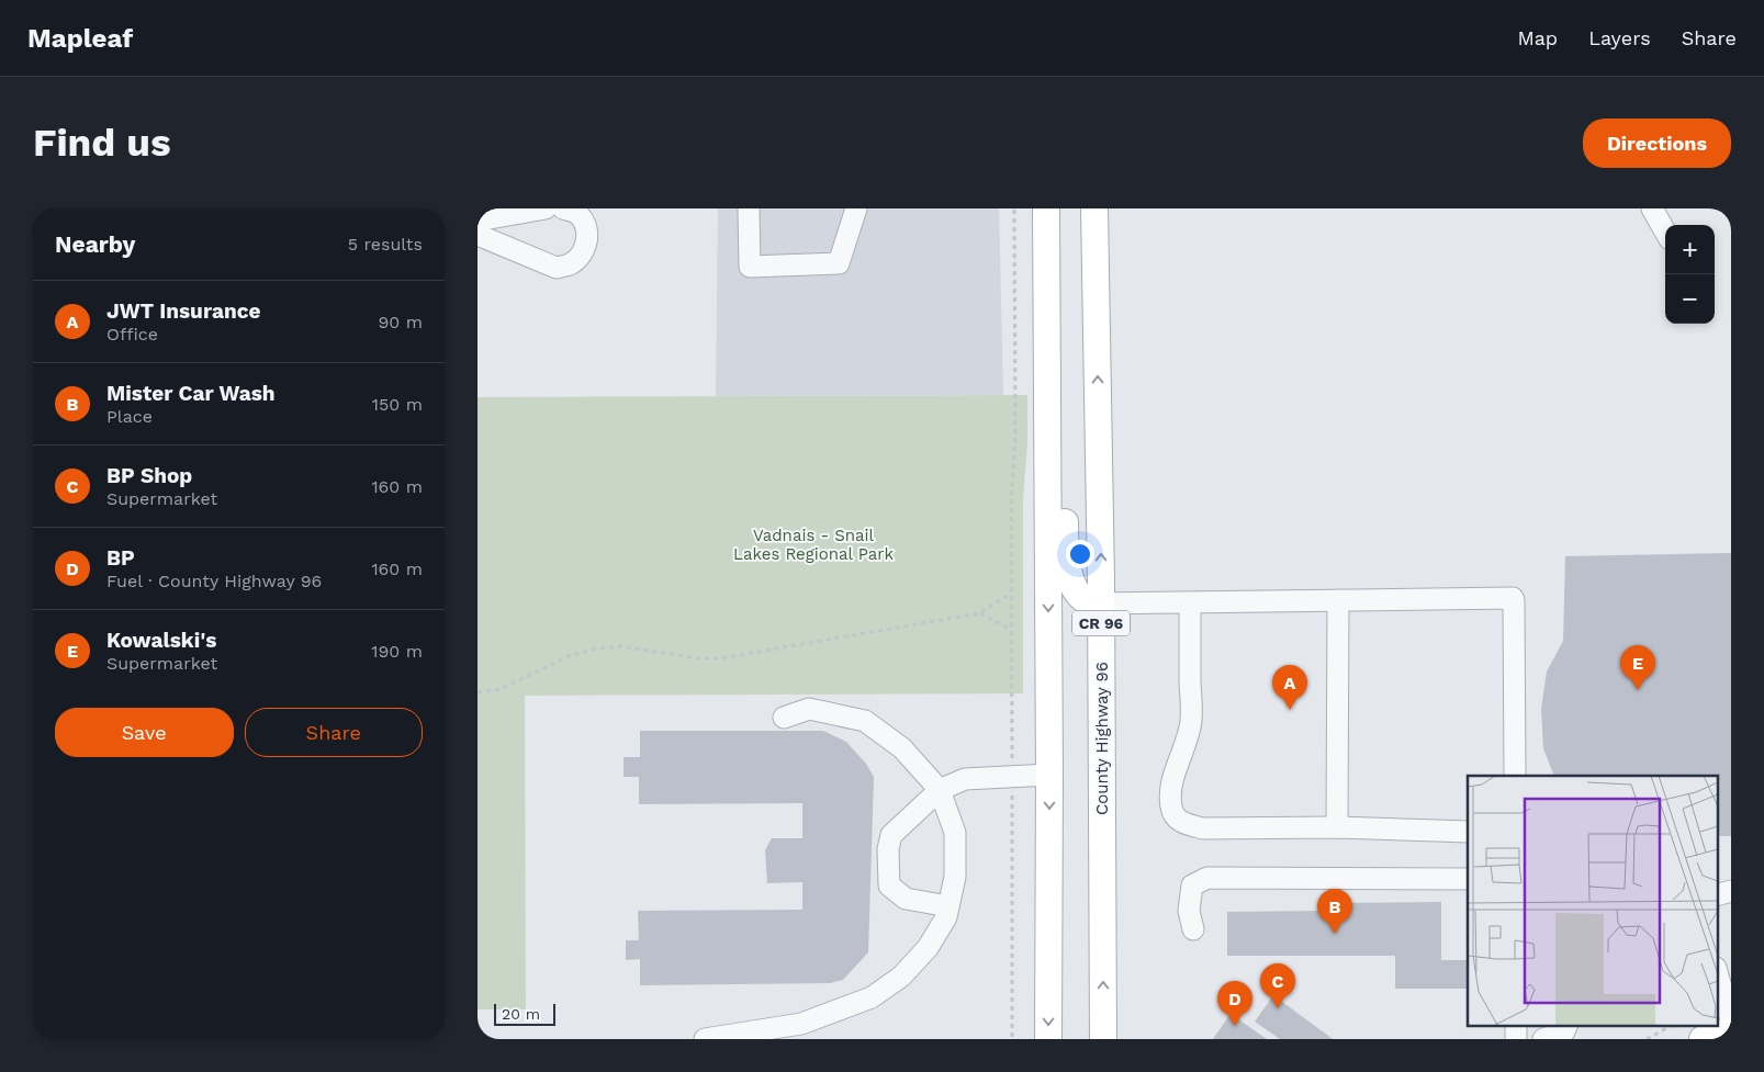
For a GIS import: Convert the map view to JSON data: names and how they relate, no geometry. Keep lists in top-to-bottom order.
{
  "streets": {
    "main road": ["CR 96", "County Highway 96"]
  },
  "parks": ["Vadnais - Snail Lakes Regional Park"],
  "scale_bar": "20 m",
  "page": {
    "header": "Mapleaf",
    "nav": ["Map", "Layers", "Share"],
    "buttons": [
      "Directions",
      ["Save", "Share"]
    ],
    "title": "Find us",
    "heading": ["Nearby", "5 results"],
    "map_buttons": ["+", "−"],
    "list": [
      {
        "mark": "A",
        "name": "JWT Insurance",
        "note": "Office",
        "value": "90 m"
      },
      {
        "mark": "B",
        "name": "Mister Car Wash",
        "note": "Place",
        "value": "150 m"
      },
      {
        "mark": "C",
        "name": "BP Shop",
        "note": "Supermarket",
        "value": "160 m"
      },
      {
        "mark": "D",
        "name": "BP",
        "note": "Fuel · County Highway 96",
        "value": "160 m"
      },
      {
        "mark": "E",
        "name": "Kowalski's",
        "note": "Supermarket",
        "value": "190 m"
      }
    ],
    "pins": [
      "E",
      "A",
      "B",
      "C",
      "D"
    ],
    "scale": "20 m"
  }
}
